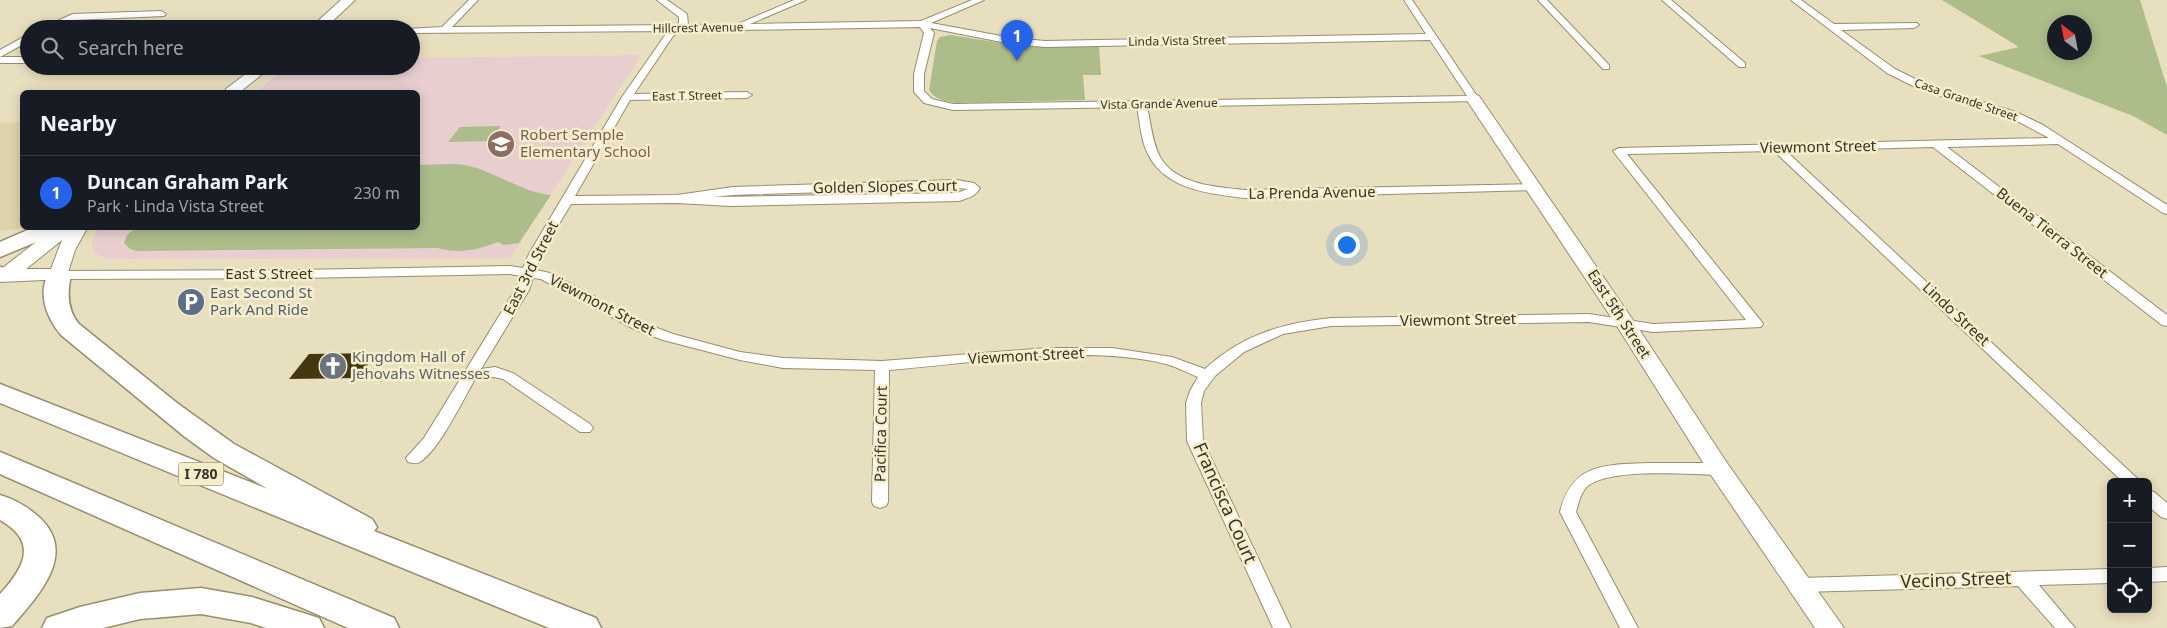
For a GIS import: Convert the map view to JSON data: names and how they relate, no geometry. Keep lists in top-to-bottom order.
{
  "streets": {
    "highway": ["I 780"],
    "street": [
      "Hillcrest Avenue",
      "Linda Vista Street",
      "East T Street",
      "Casa Grande Street",
      "Vista Grande Avenue",
      "Viewmont Street",
      "Golden Slopes Court",
      "La Prenda Avenue",
      "Buena Tierra Street",
      "East 3rd Street",
      "East S Street",
      "East 5th Street",
      "Lindo Street",
      "Pacifica Court",
      "Francisca Court",
      "Vecino Street"
    ]
  },
  "crossings": [
    ["Hillcrest Avenue", "Linda Vista Street"],
    ["Hillcrest Avenue", "Vista Grande Avenue"],
    ["Hillcrest Avenue", "East 3rd Street"],
    ["Linda Vista Street", "Vista Grande Avenue"],
    ["Linda Vista Street", "East 5th Street"],
    ["East T Street", "East 3rd Street"],
    ["Casa Grande Street", "Viewmont Street"],
    ["Vista Grande Avenue", "La Prenda Avenue"],
    ["Vista Grande Avenue", "East 5th Street"],
    ["Viewmont Street", "Buena Tierra Street"],
    ["Viewmont Street", "East 3rd Street"],
    ["Viewmont Street", "East S Street"],
    ["Viewmont Street", "East 5th Street"],
    ["Viewmont Street", "Lindo Street"],
    ["Viewmont Street", "Pacifica Court"],
    ["Viewmont Street", "Francisca Court"],
    ["Golden Slopes Court", "East 3rd Street"],
    ["La Prenda Avenue", "East 5th Street"],
    ["East 3rd Street", "East S Street"],
    ["East 5th Street", "Vecino Street"]
  ],
  "places": {
    "school or university": ["Robert Semple Elementary School"],
    "parking": ["East Second St Park And Ride"],
    "church": ["Kingdom Hall of Jehovahs Witnesses"]
  },
  "north": "top left",
  "page": {
    "pins": "1",
    "search": "Search here",
    "heading": "Nearby",
    "list": [
      {
        "mark": "1",
        "name": "Duncan Graham Park",
        "note": "Park · Linda Vista Street",
        "value": "230 m"
      }
    ],
    "map_buttons": ["+", "−"]
  }
}
